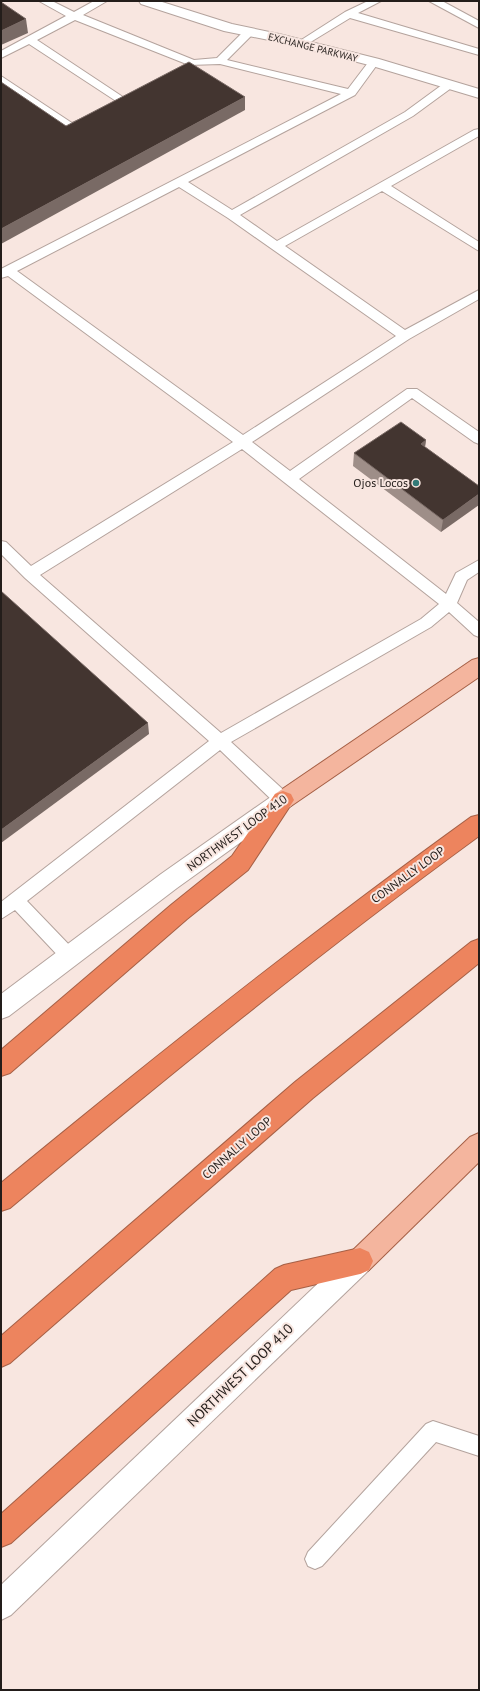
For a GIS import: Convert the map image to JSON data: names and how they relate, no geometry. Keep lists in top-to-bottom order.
{
  "streets": {
    "highway": ["CONNALLY LOOP"],
    "main road": ["EXCHANGE PARKWAY", "NORTHWEST LOOP 410"]
  },
  "places": ["Ojos Locos"]
}
